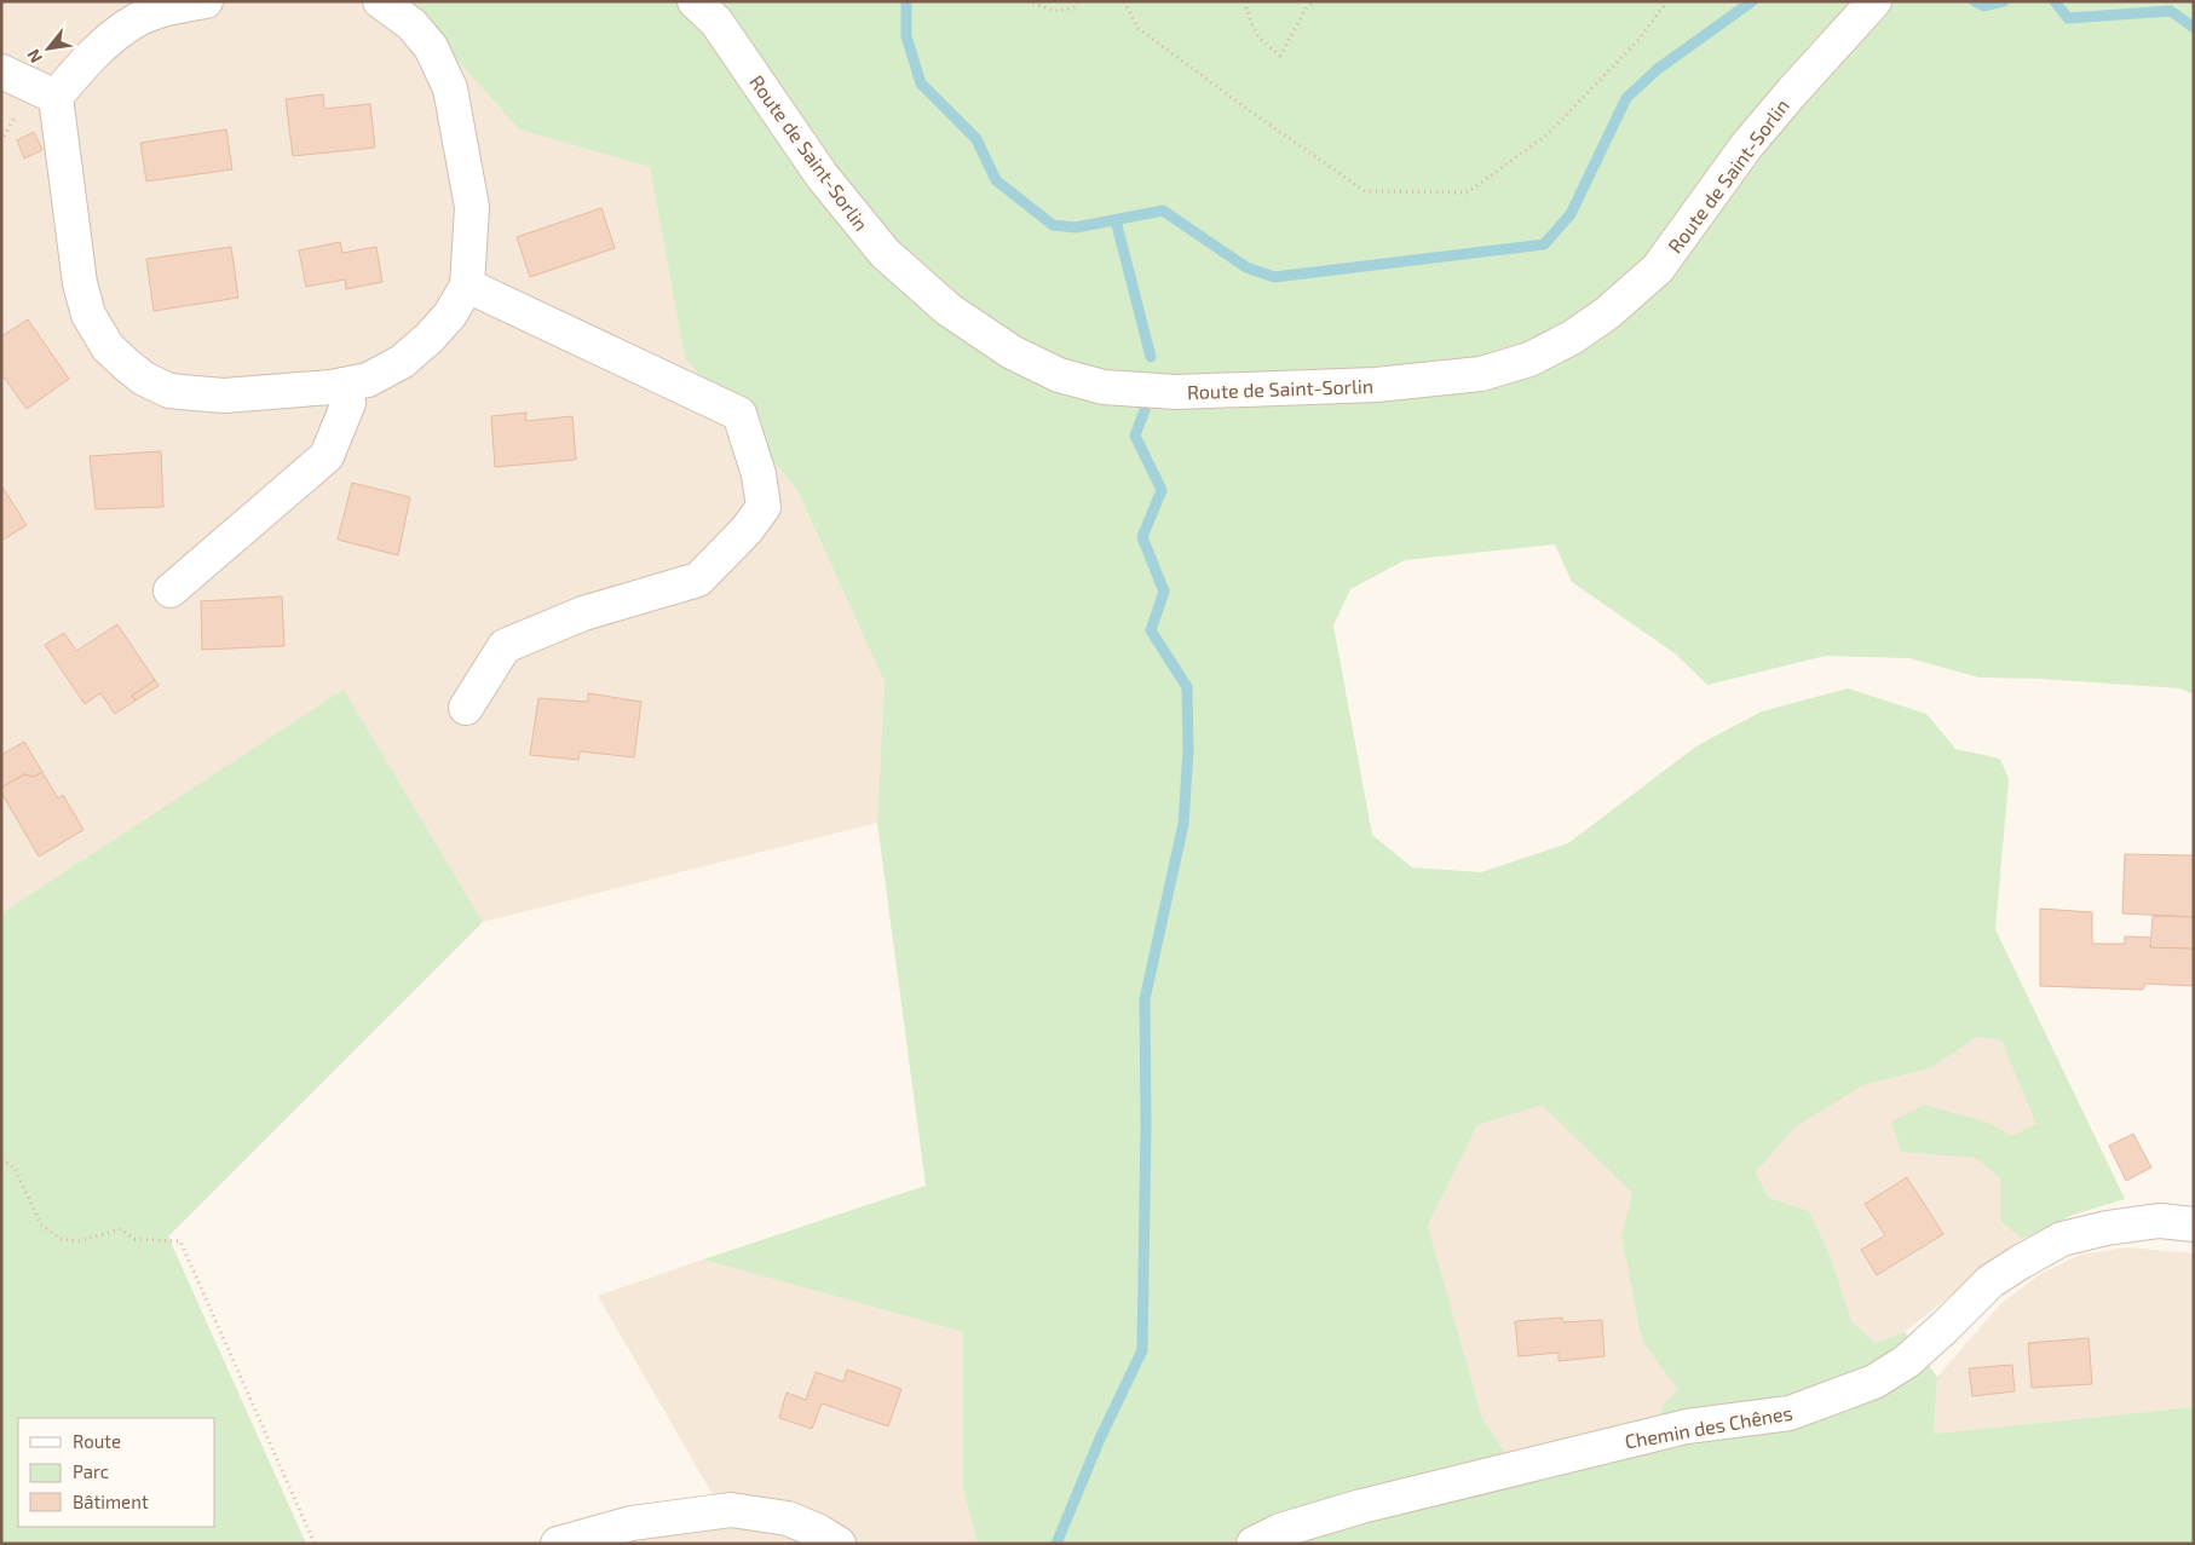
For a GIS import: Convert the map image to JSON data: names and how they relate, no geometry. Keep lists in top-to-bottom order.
{
  "streets": {
    "street": ["Route de Saint-Sorlin", "Chemin des Chênes"]
  },
  "legend": ["Route", "Parc", "Bâtiment"],
  "north": "bottom left"
}
